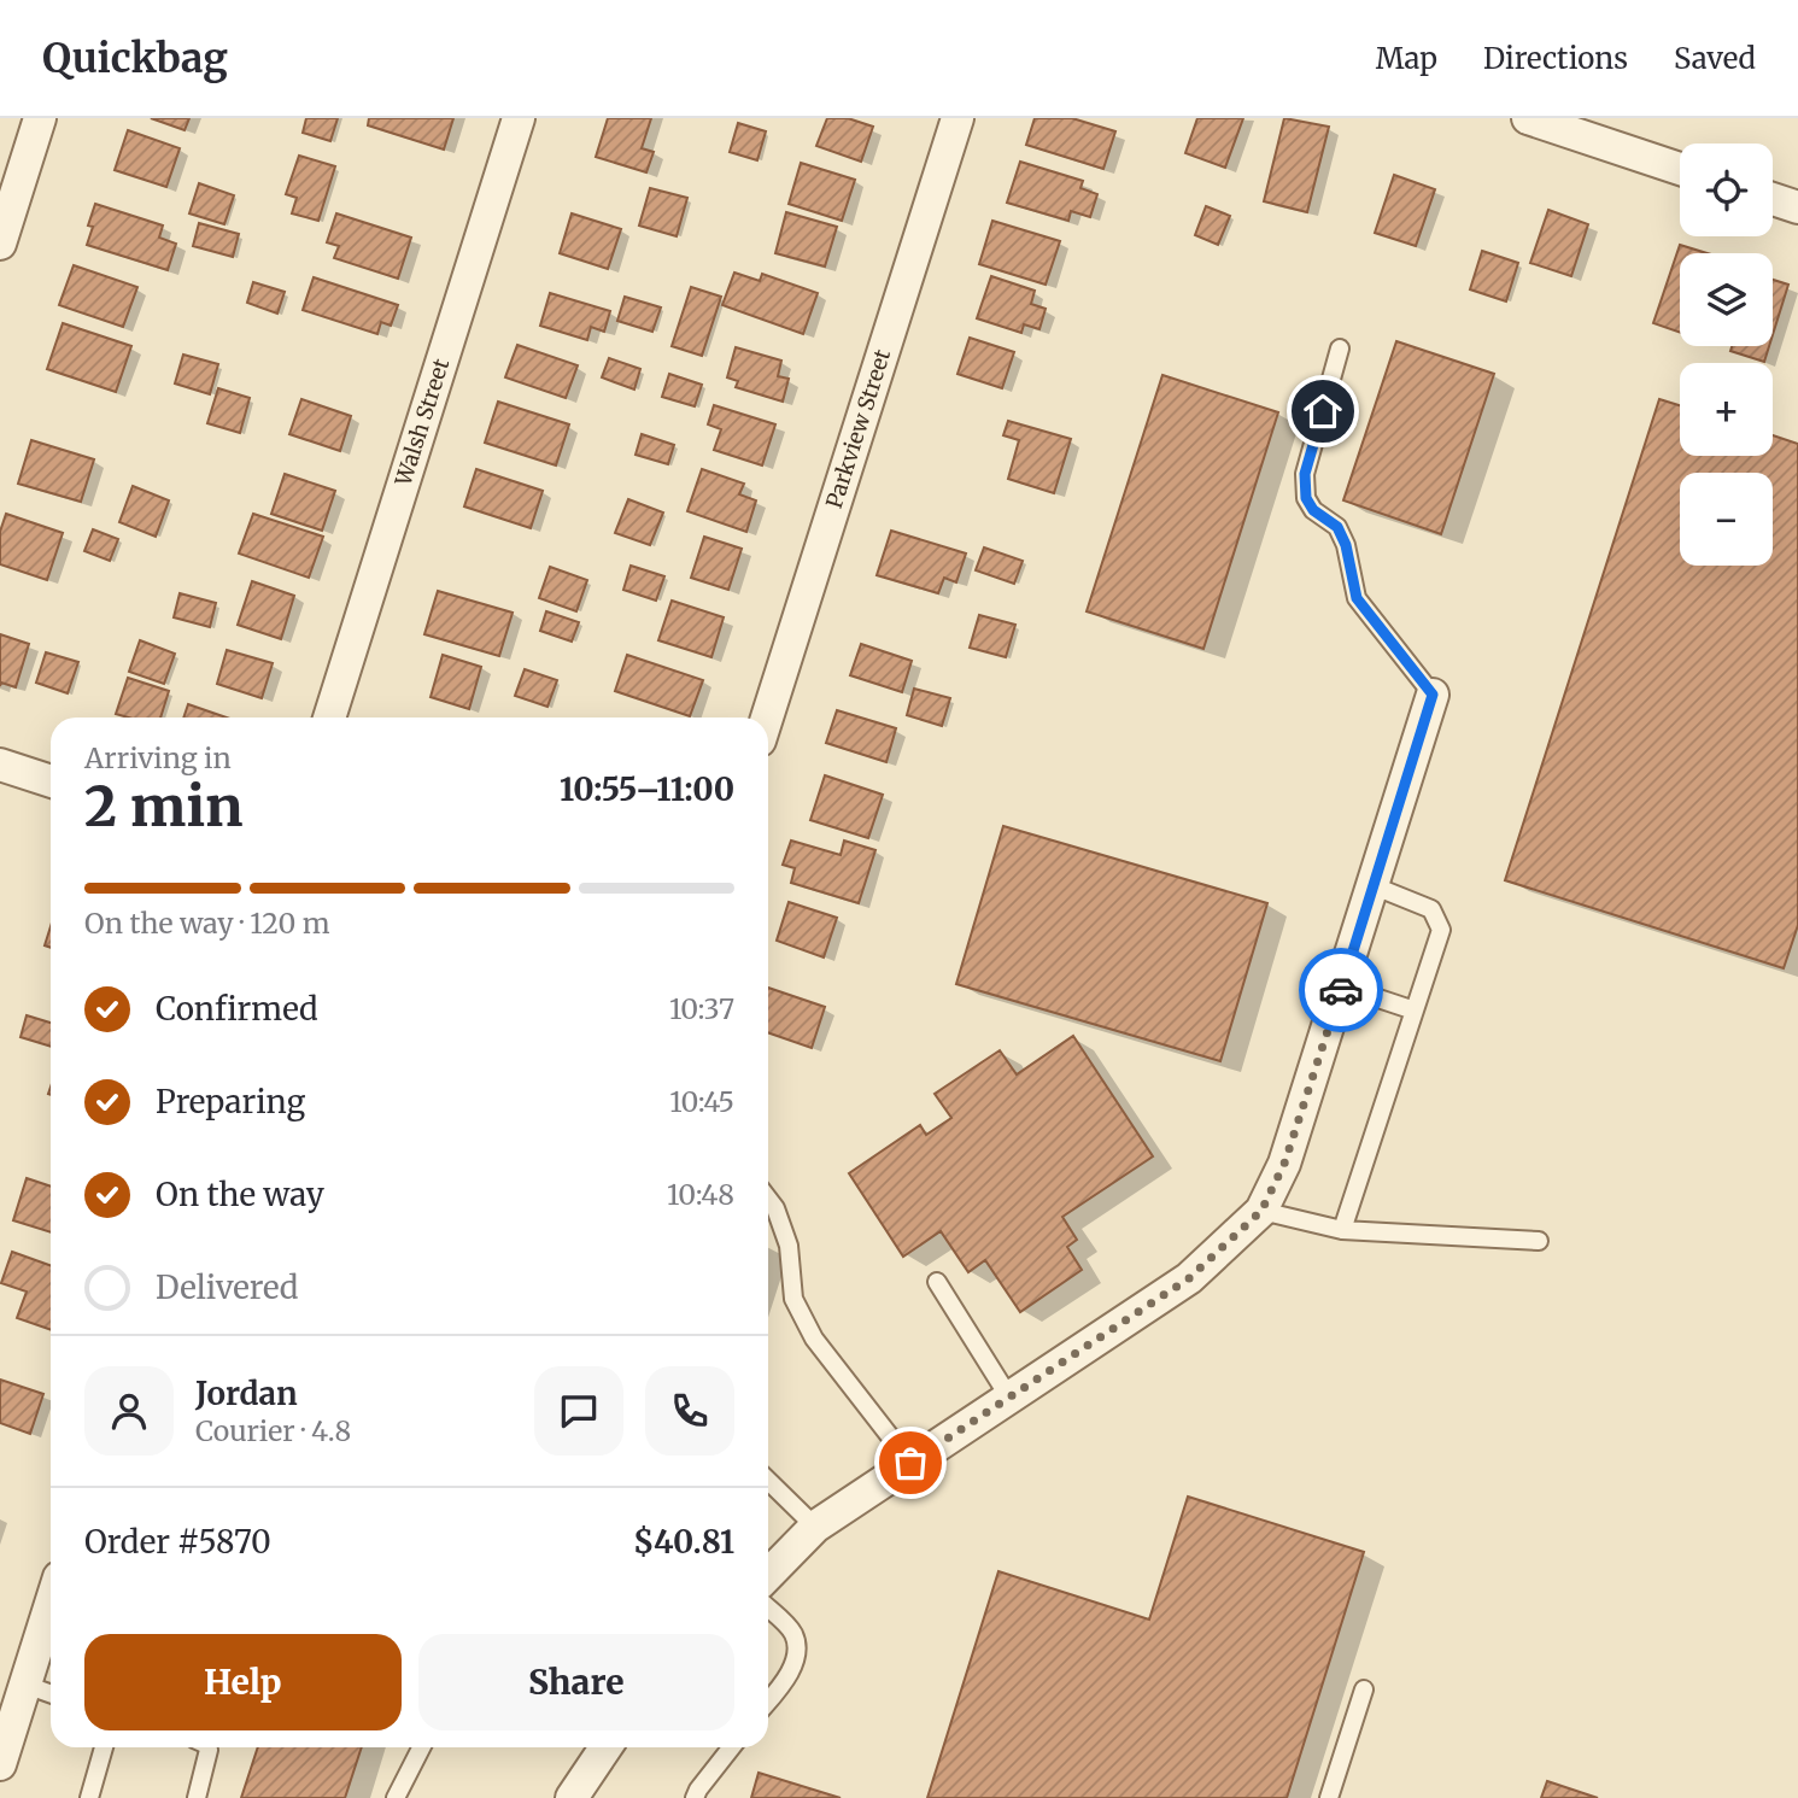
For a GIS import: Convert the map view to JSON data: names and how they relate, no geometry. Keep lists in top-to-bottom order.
{
  "streets": {
    "street": ["Walsh Street", "Parkview Street"]
  },
  "page": {
    "header": "Quickbag",
    "nav": ["Map", "Directions", "Saved"],
    "map_buttons": ["+", "−"],
    "heading": ["2 min", "Arriving in", "10:55–11:00"],
    "panel": [
      "Jordan",
      "Courier · 4.8",
      "Order #5870",
      "$40.81"
    ],
    "bar": "On the way · 120 m",
    "list": [
      ["Confirmed", "10:37"],
      ["Preparing", "10:45"],
      ["On the way", "10:48"],
      "Delivered"
    ],
    "buttons": ["Help", "Share"]
  }
}
